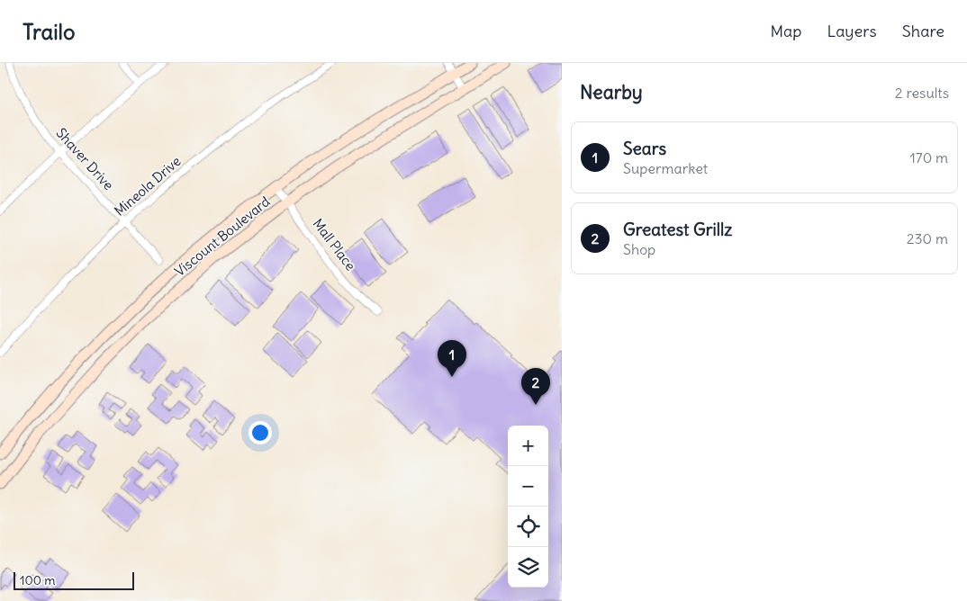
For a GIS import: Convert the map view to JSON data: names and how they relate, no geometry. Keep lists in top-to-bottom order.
{
  "streets": {
    "main road": ["Viscount Boulevard"],
    "street": ["Shaver Drive", "Mineola Drive", "Mall Place"]
  },
  "crossings": [
    ["Shaver Drive", "Mineola Drive"],
    ["Viscount Boulevard", "Mall Place"]
  ],
  "scale_bar": "100 m",
  "page": {
    "header": "Trailo",
    "nav": ["Map", "Layers", "Share"],
    "heading": ["Nearby", "2 results"],
    "list": [
      {
        "mark": "1",
        "name": "Sears",
        "note": "Supermarket",
        "value": "170 m"
      },
      {
        "mark": "2",
        "name": "Greatest Grillz",
        "note": "Shop",
        "value": "230 m"
      }
    ],
    "pins": ["1", "2"],
    "map_buttons": ["+", "−"],
    "scale": "100 m"
  }
}
